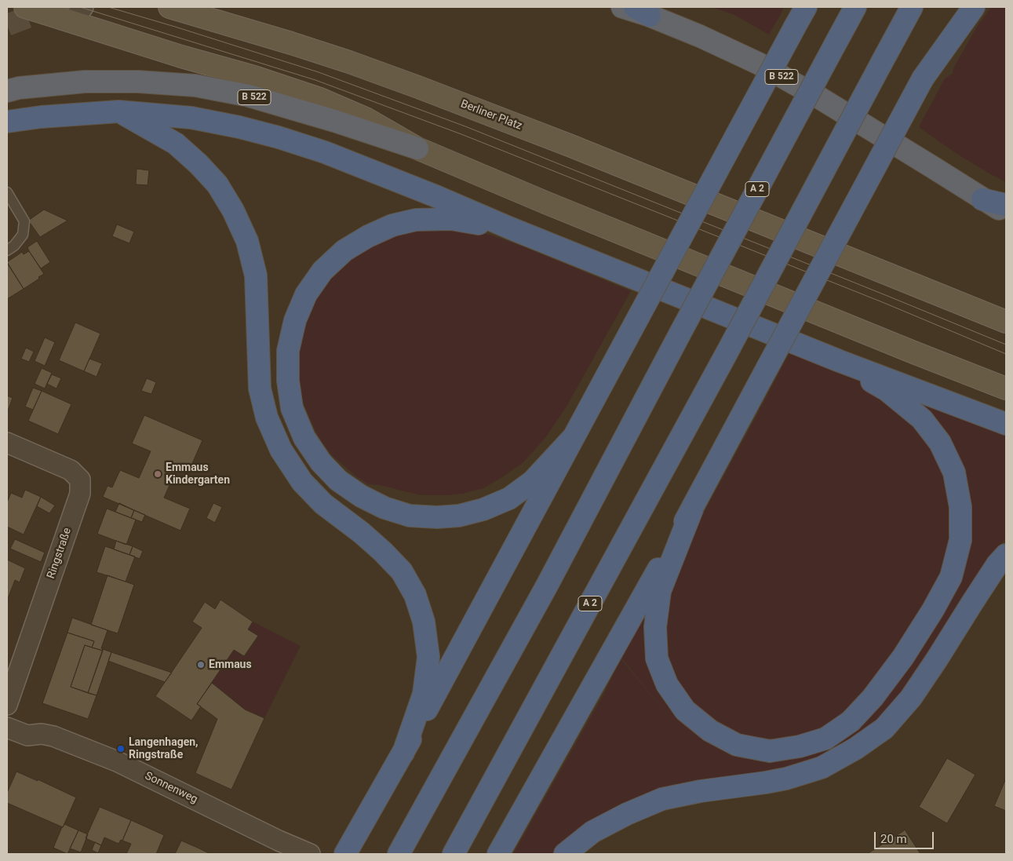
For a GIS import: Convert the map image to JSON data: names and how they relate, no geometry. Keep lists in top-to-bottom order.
{
  "streets": {
    "highway": ["B 522", "A 2"],
    "main road": ["Berliner Platz"],
    "street": ["Ringstraße", "Sonnenweg"]
  },
  "places": ["Emmaus Kindergarten", "Emmaus", "Langenhagen, Ringstraße"],
  "scale_bar": "20 m"
}
